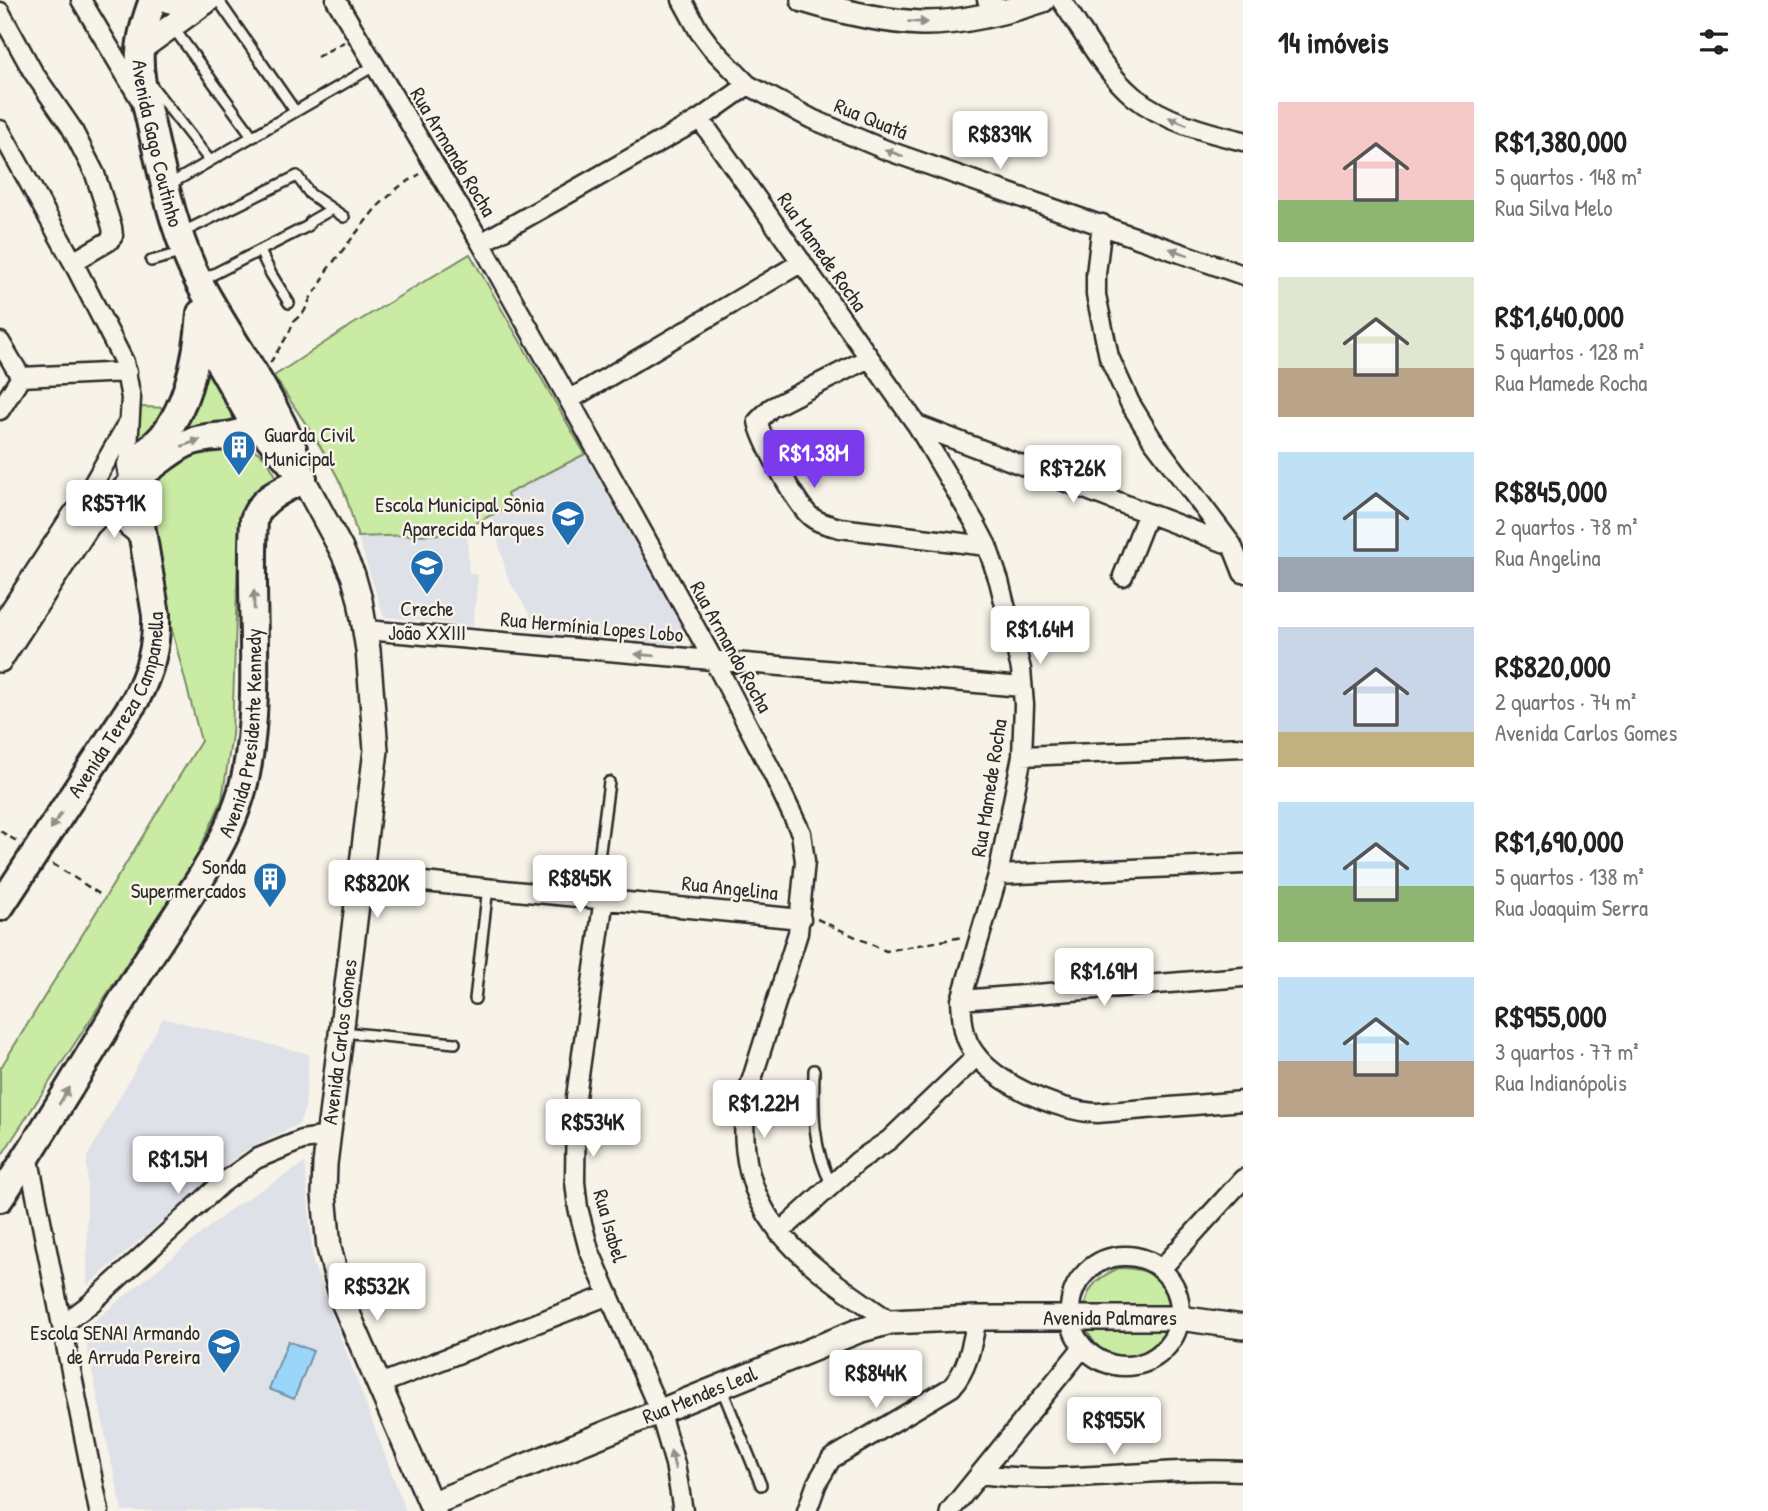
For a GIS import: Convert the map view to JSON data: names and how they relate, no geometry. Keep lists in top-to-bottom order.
{
  "streets": {
    "main road": [
      "Avenida Gago Coutinho",
      "Avenida Tereza Campanella",
      "Avenida Presidente Kennedy",
      "Avenida Carlos Gomes",
      "Avenida Palmares",
      "Rua Mendes Leal"
    ],
    "street": [
      "Rua Quatá",
      "Rua Armando Rocha",
      "Rua Mamede Rocha",
      "Rua Hermínia Lopes Lobo",
      "Rua Angelina",
      "Rua Isabel"
    ]
  },
  "crossings": [
    ["Avenida Gago Coutinho", "Avenida Presidente Kennedy"],
    ["Avenida Gago Coutinho", "Avenida Carlos Gomes"],
    ["Rua Armando Rocha", "Rua Hermínia Lopes Lobo"],
    ["Rua Armando Rocha", "Rua Angelina"],
    ["Rua Armando Rocha", "Rua Mendes Leal"],
    ["Rua Mamede Rocha", "Rua Hermínia Lopes Lobo"],
    ["Rua Hermínia Lopes Lobo", "Avenida Carlos Gomes"],
    ["Avenida Presidente Kennedy", "Avenida Carlos Gomes"],
    ["Rua Angelina", "Avenida Carlos Gomes"],
    ["Rua Angelina", "Rua Isabel"],
    ["Avenida Carlos Gomes", "Rua Mendes Leal"],
    ["Rua Isabel", "Rua Mendes Leal"],
    ["Avenida Palmares", "Rua Mendes Leal"]
  ],
  "one_way": ["Rua Hermínia Lopes Lobo"],
  "places": {
    "building": ["Guarda Civil Municipal", "Sonda Supermercados"],
    "school or university": ["Escola Municipal Sônia Aparecida Marques", "Creche João XXIII", "Escola SENAI Armando de Arruda Pereira"]
  },
  "page": {
    "heading": "14 imóveis",
    "list": [
      {
        "name": "R$1,380,000",
        "note": "5 quartos · 148 m² · Rua Silva Melo"
      },
      {
        "name": "R$1,640,000",
        "note": "5 quartos · 128 m² · Rua Mamede Rocha"
      },
      {
        "name": "R$845,000",
        "note": "2 quartos · 78 m² · Rua Angelina"
      },
      {
        "name": "R$820,000",
        "note": "2 quartos · 74 m² · Avenida Carlos Gomes"
      },
      {
        "name": "R$1,690,000",
        "note": "5 quartos · 138 m² · Rua Joaquim Serra"
      },
      {
        "name": "R$955,000",
        "note": "3 quartos · 77 m² · Rua Indianópolis"
      }
    ],
    "price": [
      "R$839K",
      "R$1.38M",
      "R$726K",
      "R$571K",
      "R$1.64M",
      "R$845K",
      "R$820K",
      "R$1.69M",
      "R$1.22M",
      "R$534K",
      "R$1.5M",
      "R$532K",
      "R$844K",
      "R$955K"
    ]
  }
}
